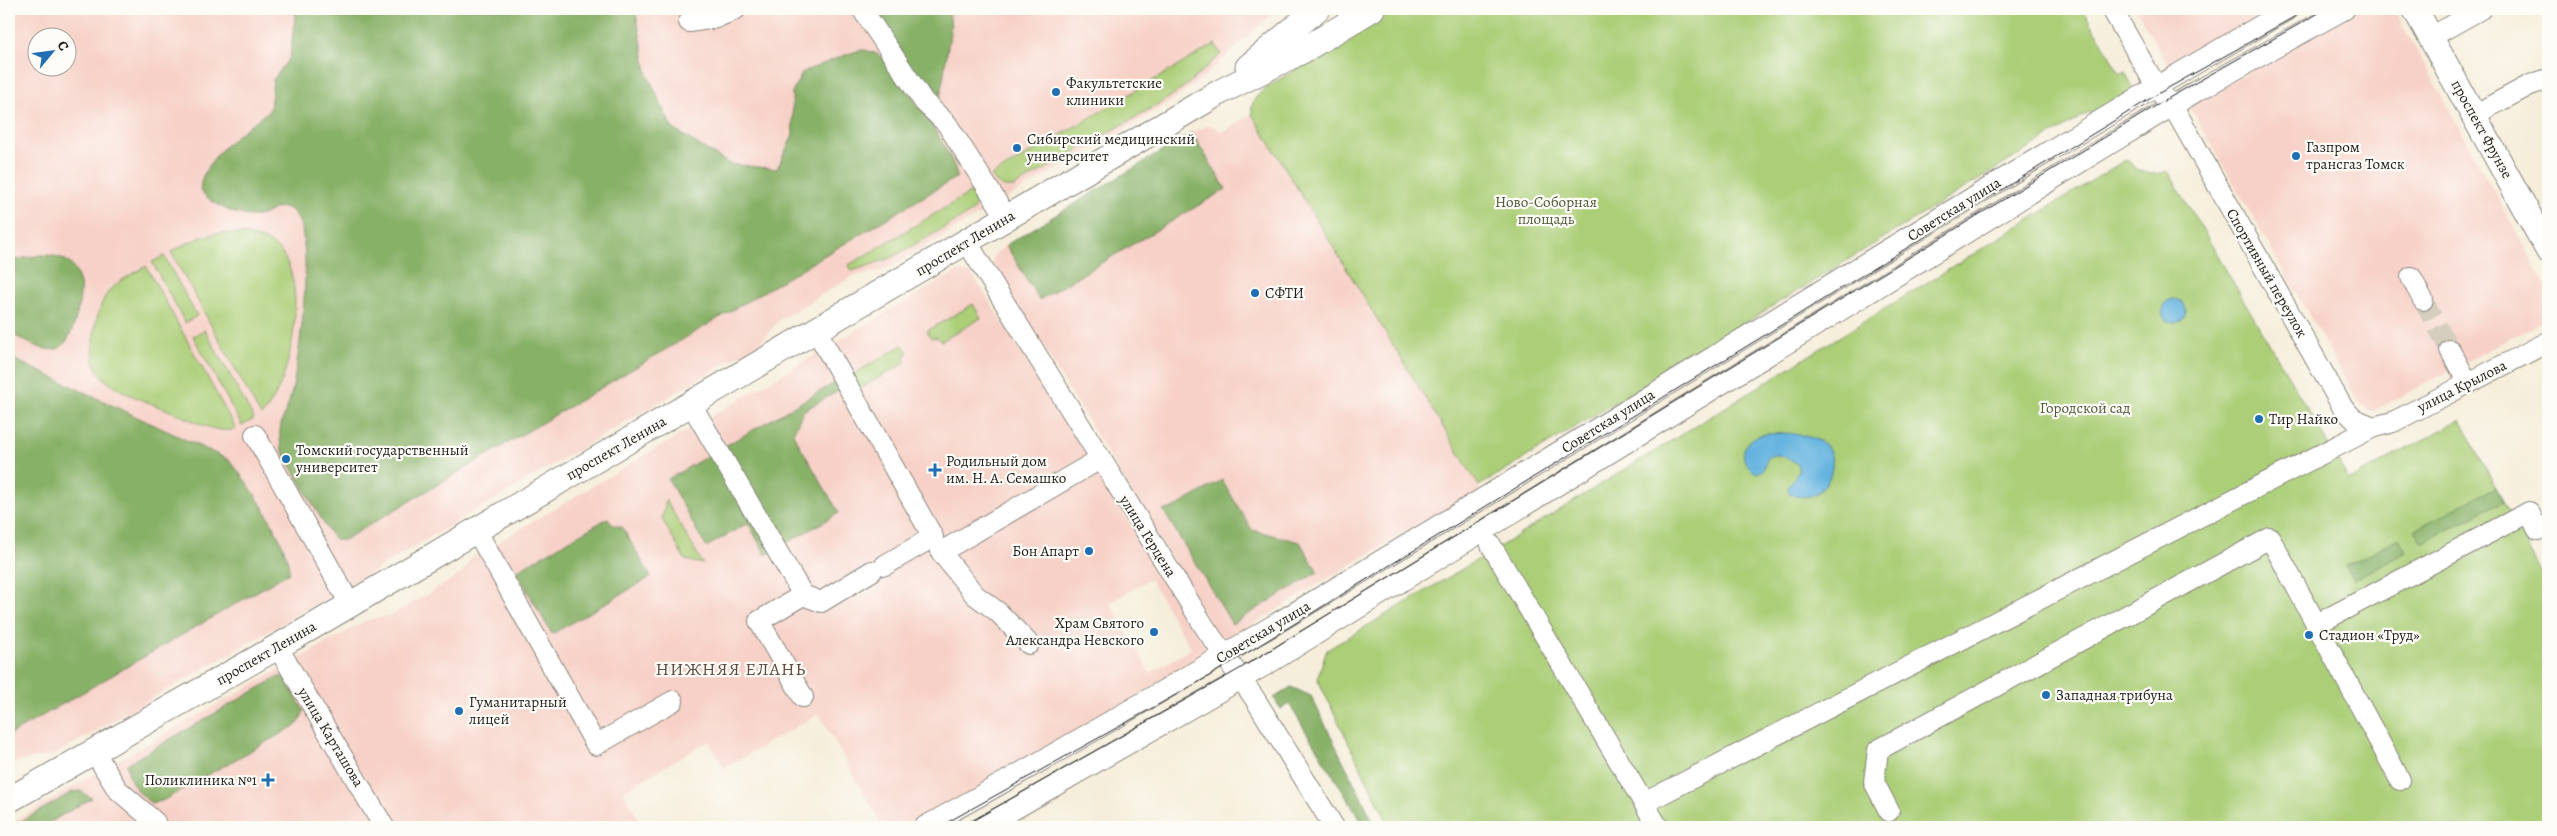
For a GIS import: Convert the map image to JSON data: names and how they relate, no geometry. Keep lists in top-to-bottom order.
{
  "streets": {
    "main road": ["проспект Фрунзе", "проспект Ленина"],
    "street": [
      "Советская улица",
      "Спортивный переулок",
      "улица Крылова",
      "улица Герцена",
      "улица Карташова"
    ]
  },
  "crossings": [
    ["Советская улица", "Спортивный переулок"],
    ["Советская улица", "улица Герцена"],
    ["проспект Ленина", "улица Герцена"],
    ["проспект Ленина", "улица Карташова"],
    ["Спортивный переулок", "улица Крылова"]
  ],
  "districts": ["НИЖНЯЯ ЕЛАНЬ"],
  "parks": ["Ново-Соборная площадь", "Городской сад"],
  "places": {
    "other": [
      "Факультетские клиники",
      "Сибирский медицинский университет",
      "Газпром трансгаз Томск",
      "СФТИ",
      "Тир Найко",
      "Томский государственный университет",
      "Бон Апарт",
      "Храм Святого Александра Невского",
      "Стадион «Труд»",
      "Западная трибуна",
      "Гуманитарный лицей"
    ],
    "health": ["Родильный дом им. Н. А. Семашко", "Поликлиника №1"]
  },
  "north": "top right"
}
